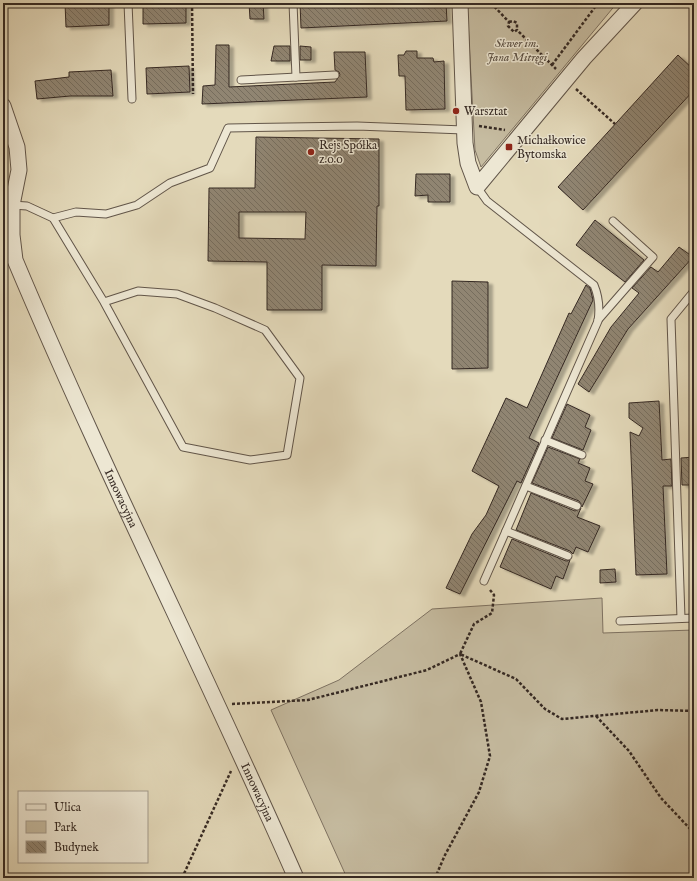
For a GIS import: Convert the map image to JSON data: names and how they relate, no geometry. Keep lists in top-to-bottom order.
{
  "streets": {
    "street": ["Innowacyjna"]
  },
  "parks": ["Skwer im. Jana Mitręgi"],
  "places": {
    "other": ["Warsztat", "Rejs Spółka z.o.o"],
    "transit": ["Michałkowice Bytomska"]
  },
  "legend": ["Ulica", "Park", "Budynek"]
}
